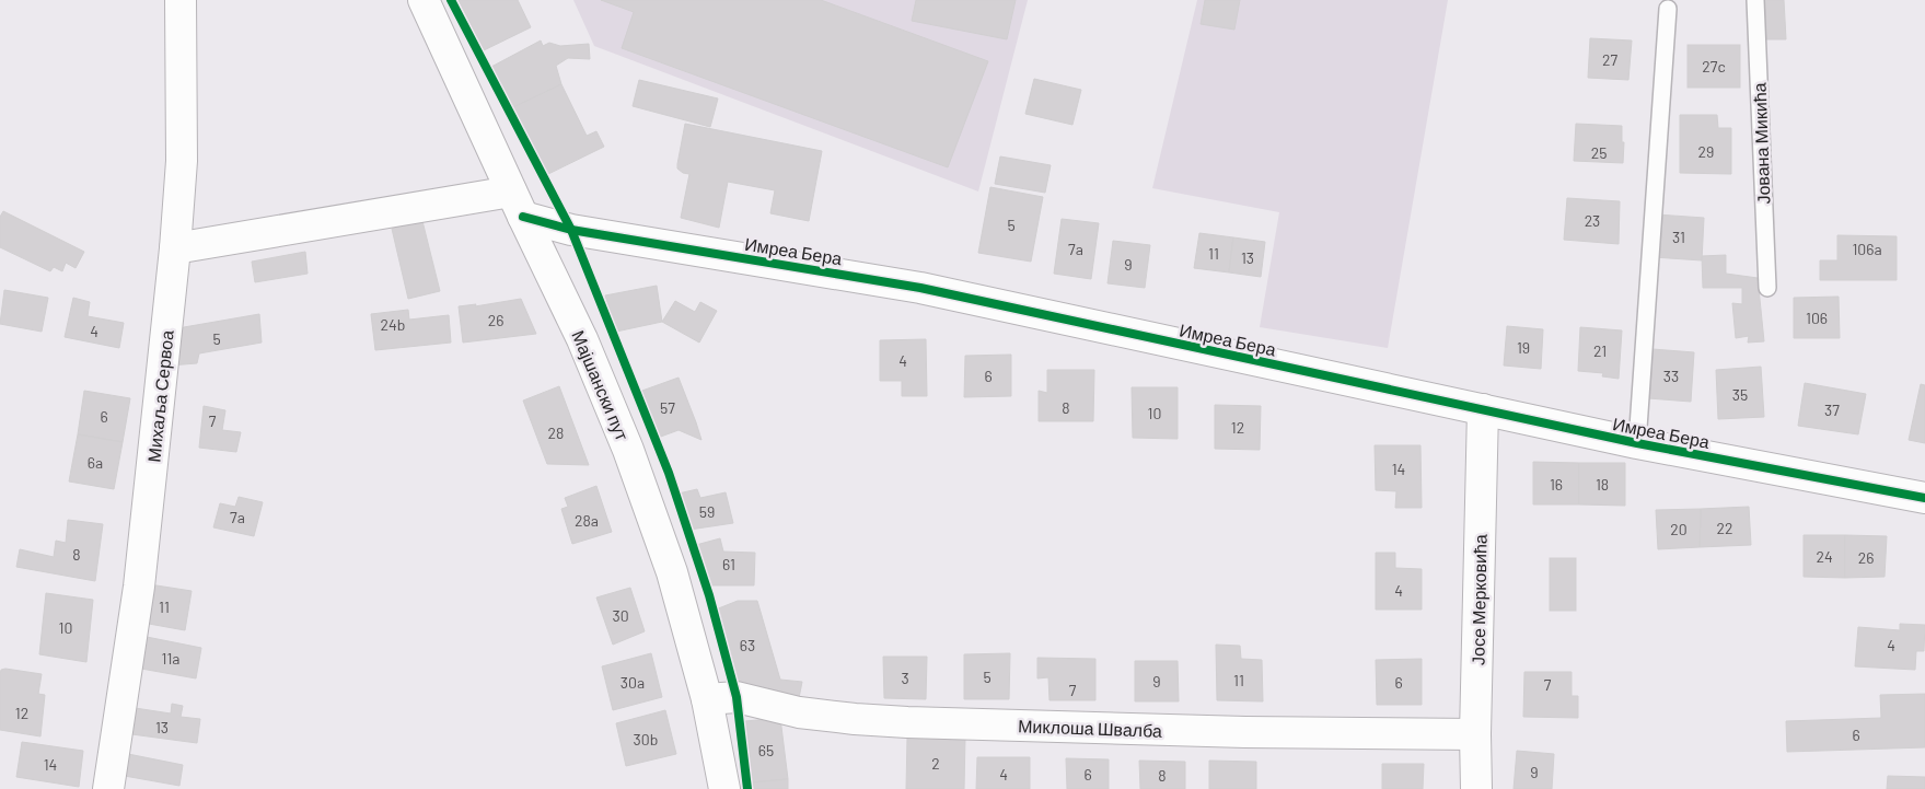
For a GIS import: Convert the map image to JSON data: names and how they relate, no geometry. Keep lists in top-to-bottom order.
{
  "streets": {
    "street": [
      "Имреа Бера",
      "Мајшански пут",
      "Михаља Сервоа",
      "Јосе Мерковића",
      "Миклоша Швалба"
    ],
    "lane": ["Јована Микића"]
  },
  "crossings": [
    ["Имреа Бера", "Мајшански пут"],
    ["Имреа Бера", "Јосе Мерковића"],
    ["Мајшански пут", "Миклоша Швалба"],
    ["Јосе Мерковића", "Миклоша Швалба"]
  ],
  "house_numbers": [
    "27",
    "27c",
    "29",
    "25",
    "23",
    "5",
    "31",
    "7a",
    "106a",
    "11",
    "13",
    "9",
    "106",
    "26",
    "24b",
    "4",
    "5",
    "19",
    "21",
    "4",
    "6",
    "33",
    "35",
    "57",
    "8",
    "37",
    "10",
    "6",
    "7",
    "12",
    "28",
    "6a",
    "14",
    "16",
    "18",
    "59",
    "7a",
    "28a",
    "22",
    "20",
    "8",
    "24",
    "26",
    "61",
    "4",
    "11",
    "30",
    "10",
    "63",
    "4",
    "11a",
    "5",
    "3",
    "11",
    "9",
    "30a",
    "6",
    "7",
    "7",
    "12",
    "13",
    "6",
    "30b",
    "65",
    "2",
    "14",
    "9",
    "4",
    "6",
    "8"
  ]
}
